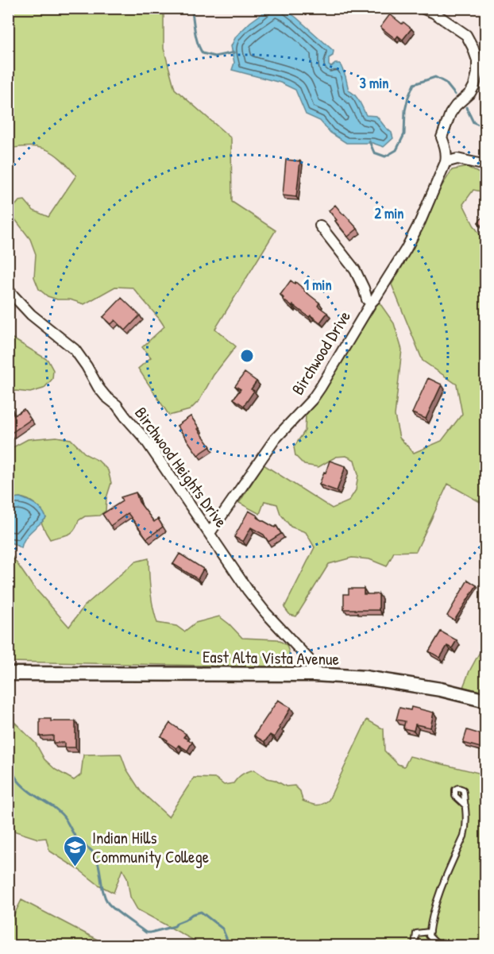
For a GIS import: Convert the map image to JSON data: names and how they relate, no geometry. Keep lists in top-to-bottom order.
{
  "streets": {
    "main road": ["East Alta Vista Avenue"],
    "street": ["Birchwood Drive", "Birchwood Heights Drive"]
  },
  "crossings": [
    ["Birchwood Drive", "Birchwood Heights Drive"],
    ["Birchwood Heights Drive", "East Alta Vista Avenue"]
  ],
  "places": {
    "school or university": ["Indian Hills Community College"]
  },
  "rings": ["3 min", "2 min", "1 min"]
}
